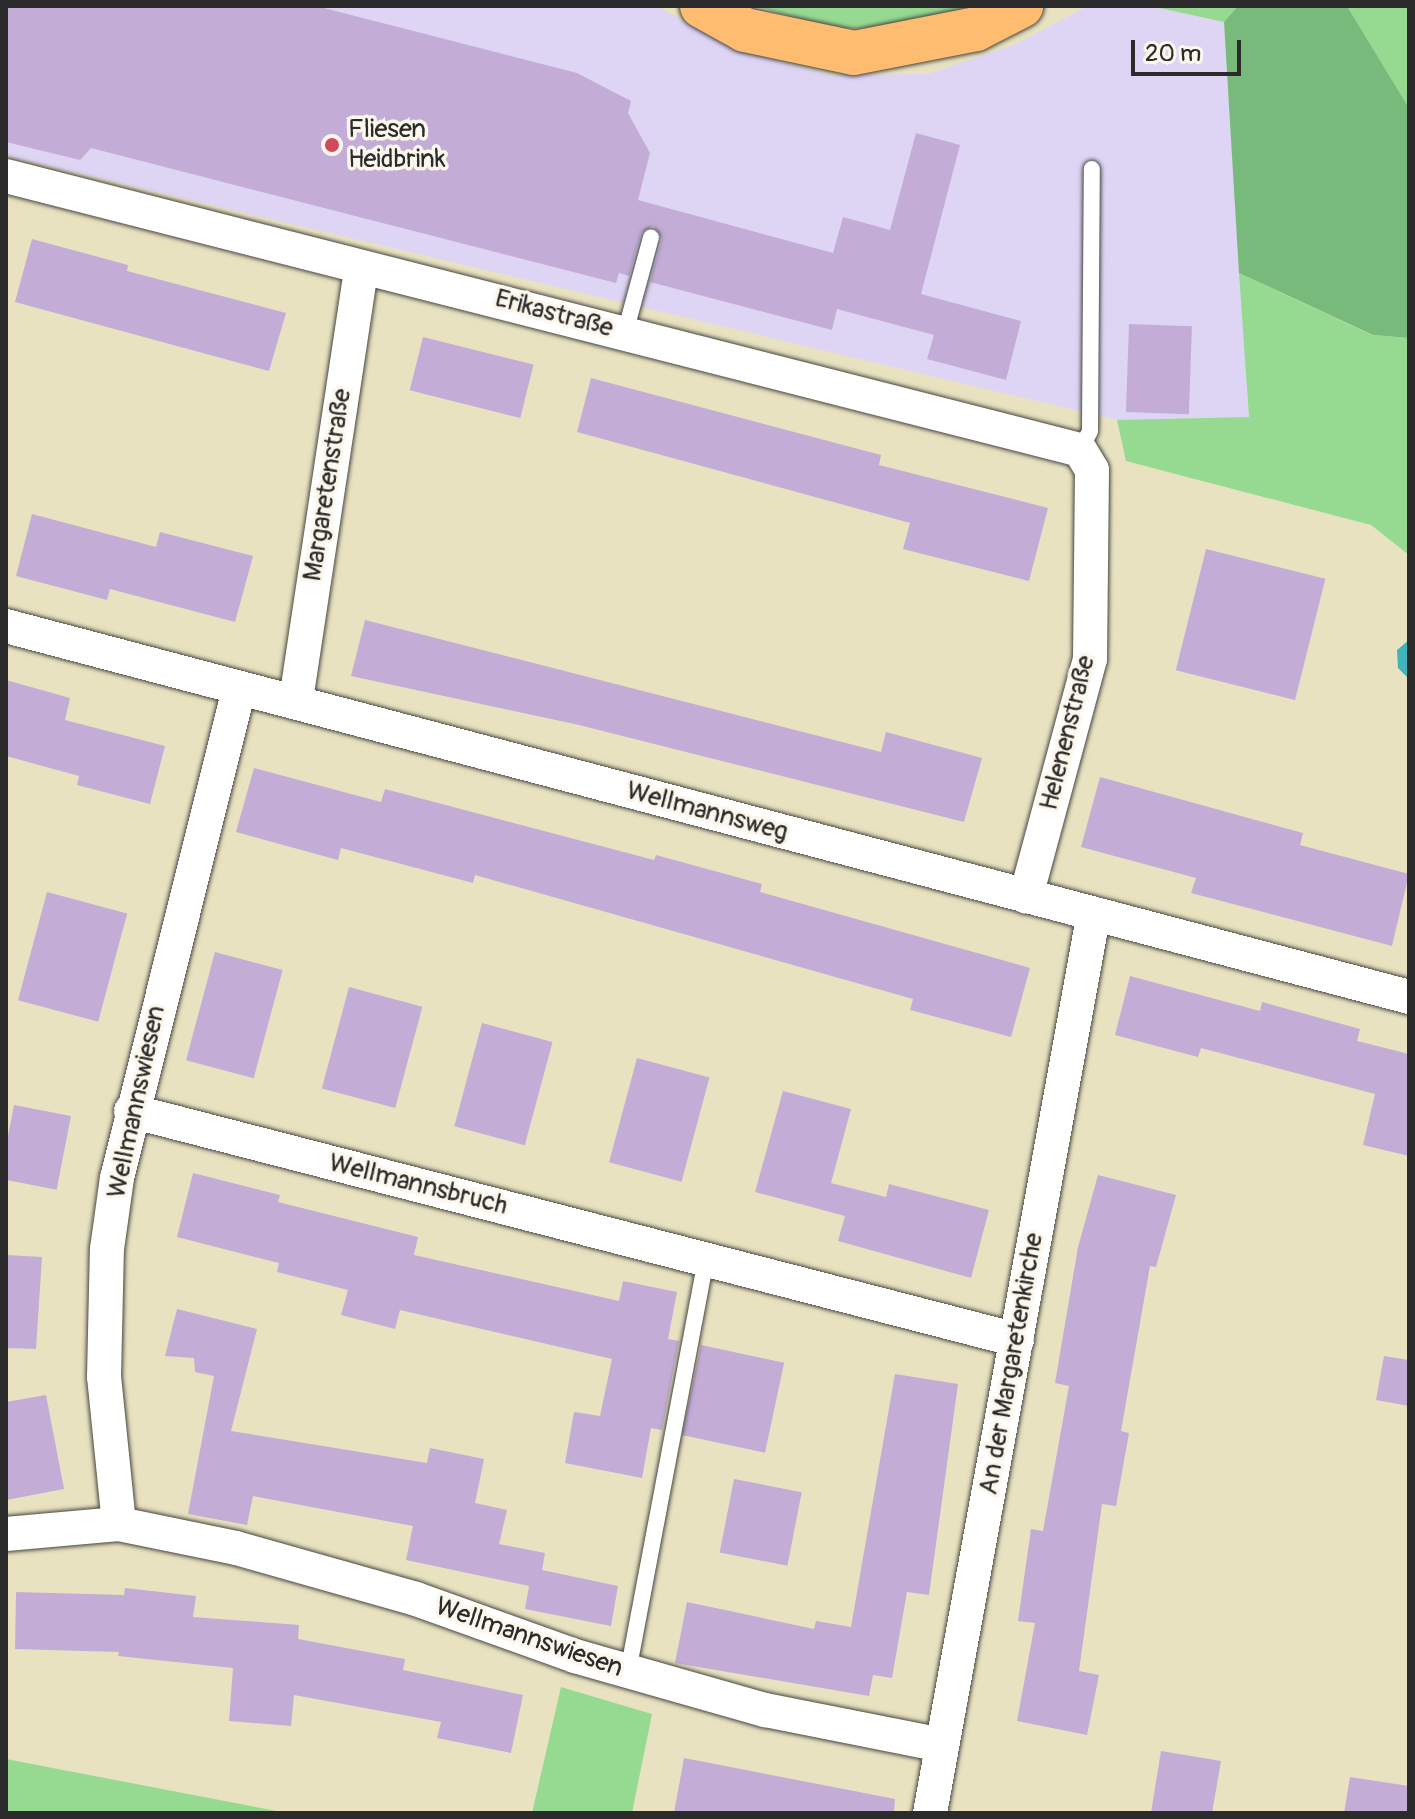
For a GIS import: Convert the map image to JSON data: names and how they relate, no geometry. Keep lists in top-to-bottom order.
{
  "streets": {
    "street": [
      "Erikastraße",
      "Margaretenstraße",
      "Helenenstraße",
      "Wellmannsweg",
      "Wellmannswiesen",
      "Wellmannsbruch",
      "An der Margaretenkirche"
    ]
  },
  "crossings": [
    ["Erikastraße", "Margaretenstraße"],
    ["Erikastraße", "Helenenstraße"],
    ["Margaretenstraße", "Wellmannsweg"],
    ["Helenenstraße", "Wellmannsweg"],
    ["Wellmannsweg", "Wellmannswiesen"],
    ["Wellmannsweg", "An der Margaretenkirche"],
    ["Wellmannswiesen", "Wellmannsbruch"],
    ["Wellmannswiesen", "An der Margaretenkirche"],
    ["Wellmannsbruch", "An der Margaretenkirche"]
  ],
  "places": ["Fliesen Heidbrink"],
  "scale_bar": "20 m"
}
